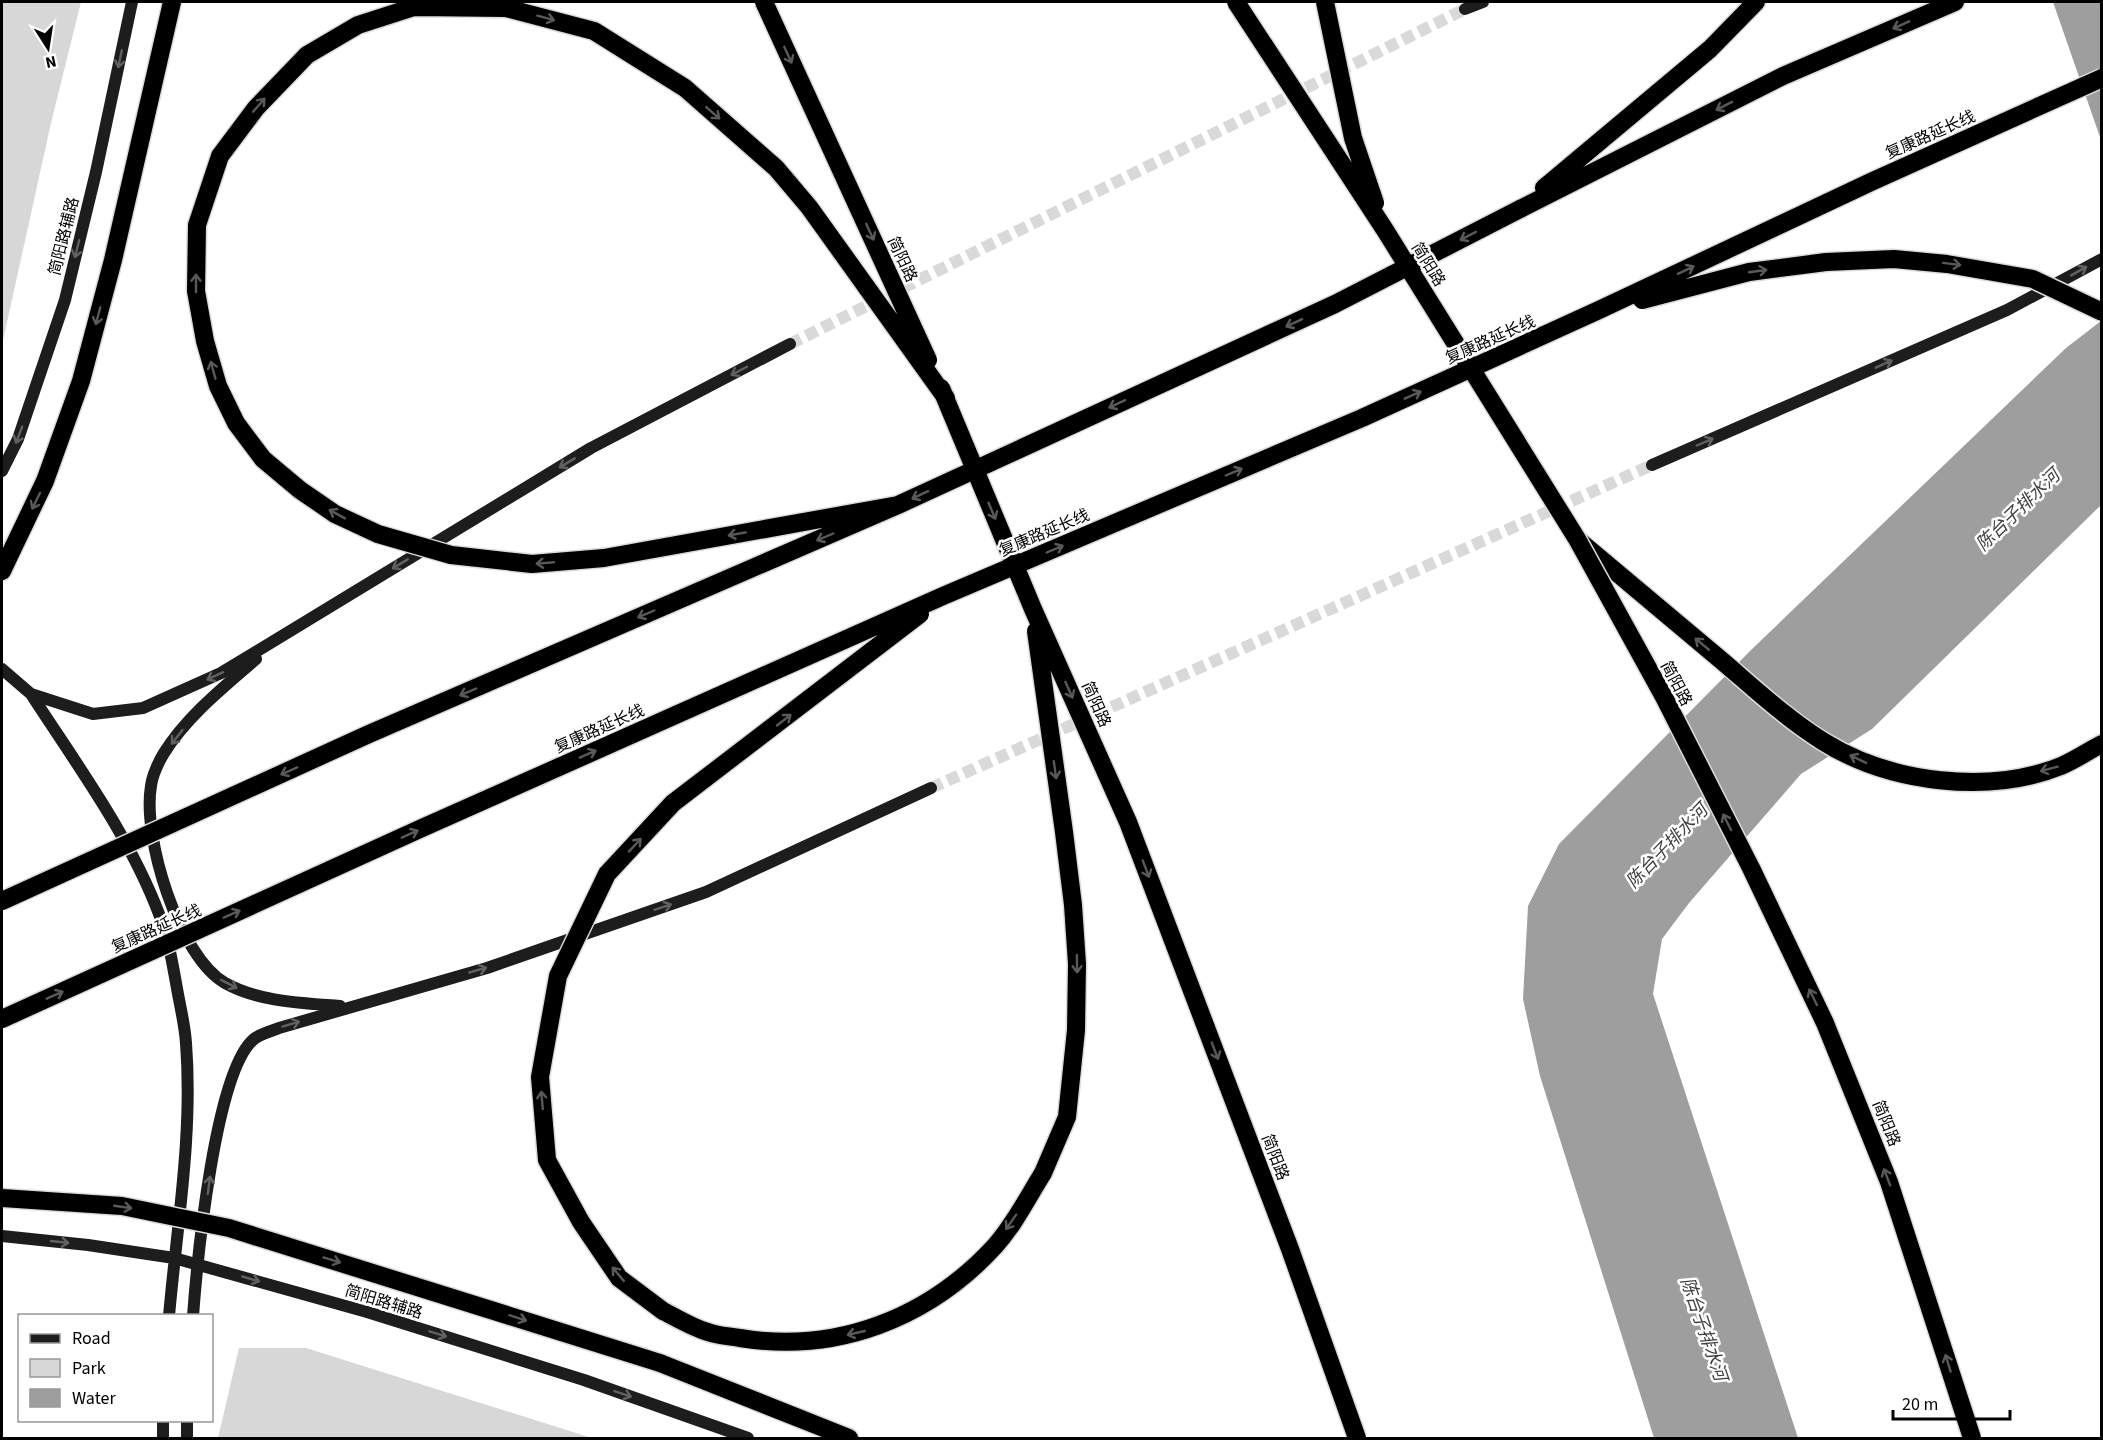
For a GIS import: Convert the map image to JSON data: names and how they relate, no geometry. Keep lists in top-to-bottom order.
{
  "streets": {
    "highway": ["复康路延长线", "简阳路"],
    "main road": ["简阳路辅路"]
  },
  "water": ["陈台子排水河"],
  "legend": ["Road", "Park", "Water"],
  "scale_bar": "20 m",
  "north": "bottom"
}
